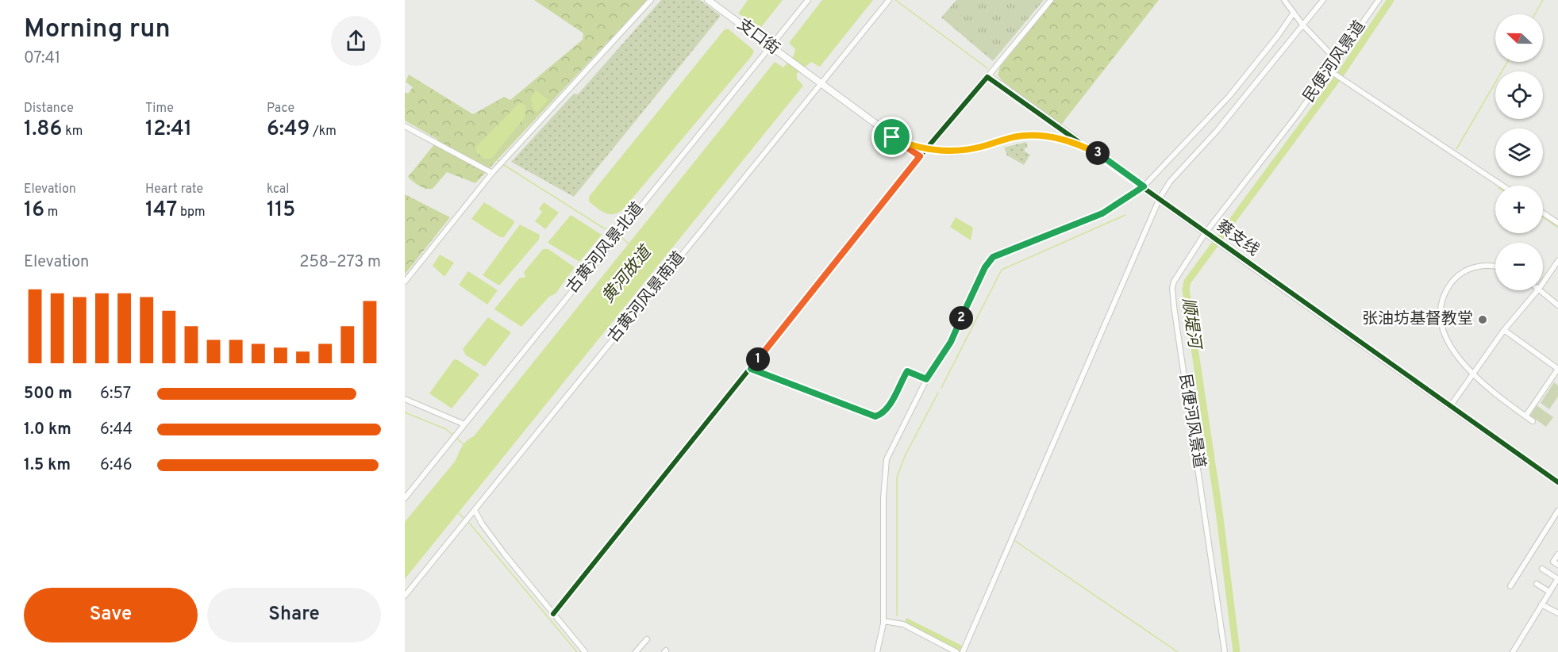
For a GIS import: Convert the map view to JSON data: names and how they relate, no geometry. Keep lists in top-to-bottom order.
{
  "streets": {
    "street": [
      "支口街",
      "民便河风景道",
      "蔡支线",
      "古黄河风景北道",
      "古黄河风景南道"
    ]
  },
  "crossings": [
    ["支口街", "古黄河风景北道"],
    ["支口街", "古黄河风景南道"],
    ["民便河风景道", "蔡支线"]
  ],
  "water": ["黄河故道", "顺堤河"],
  "places": ["张油坊基督教堂"],
  "north": "left",
  "page": {
    "heading": ["Morning run", "07:41"],
    "map_buttons": ["+", "−"],
    "stats": [
      ["Distance", "1.86 km"],
      ["Time", "12:41"],
      ["Pace", "6:49 /km"],
      ["Elevation", "16 m"],
      ["Heart rate", "147 bpm"],
      ["kcal", "115"]
    ],
    "pins": ["3", "2", "1"],
    "chart": ["Elevation", "258–273 m"],
    "list": [
      {
        "name": "500 m",
        "note": "6:57"
      },
      {
        "name": "1.0 km",
        "note": "6:44"
      },
      {
        "name": "1.5 km",
        "note": "6:46"
      }
    ],
    "buttons": ["Save", "Share"]
  }
}
